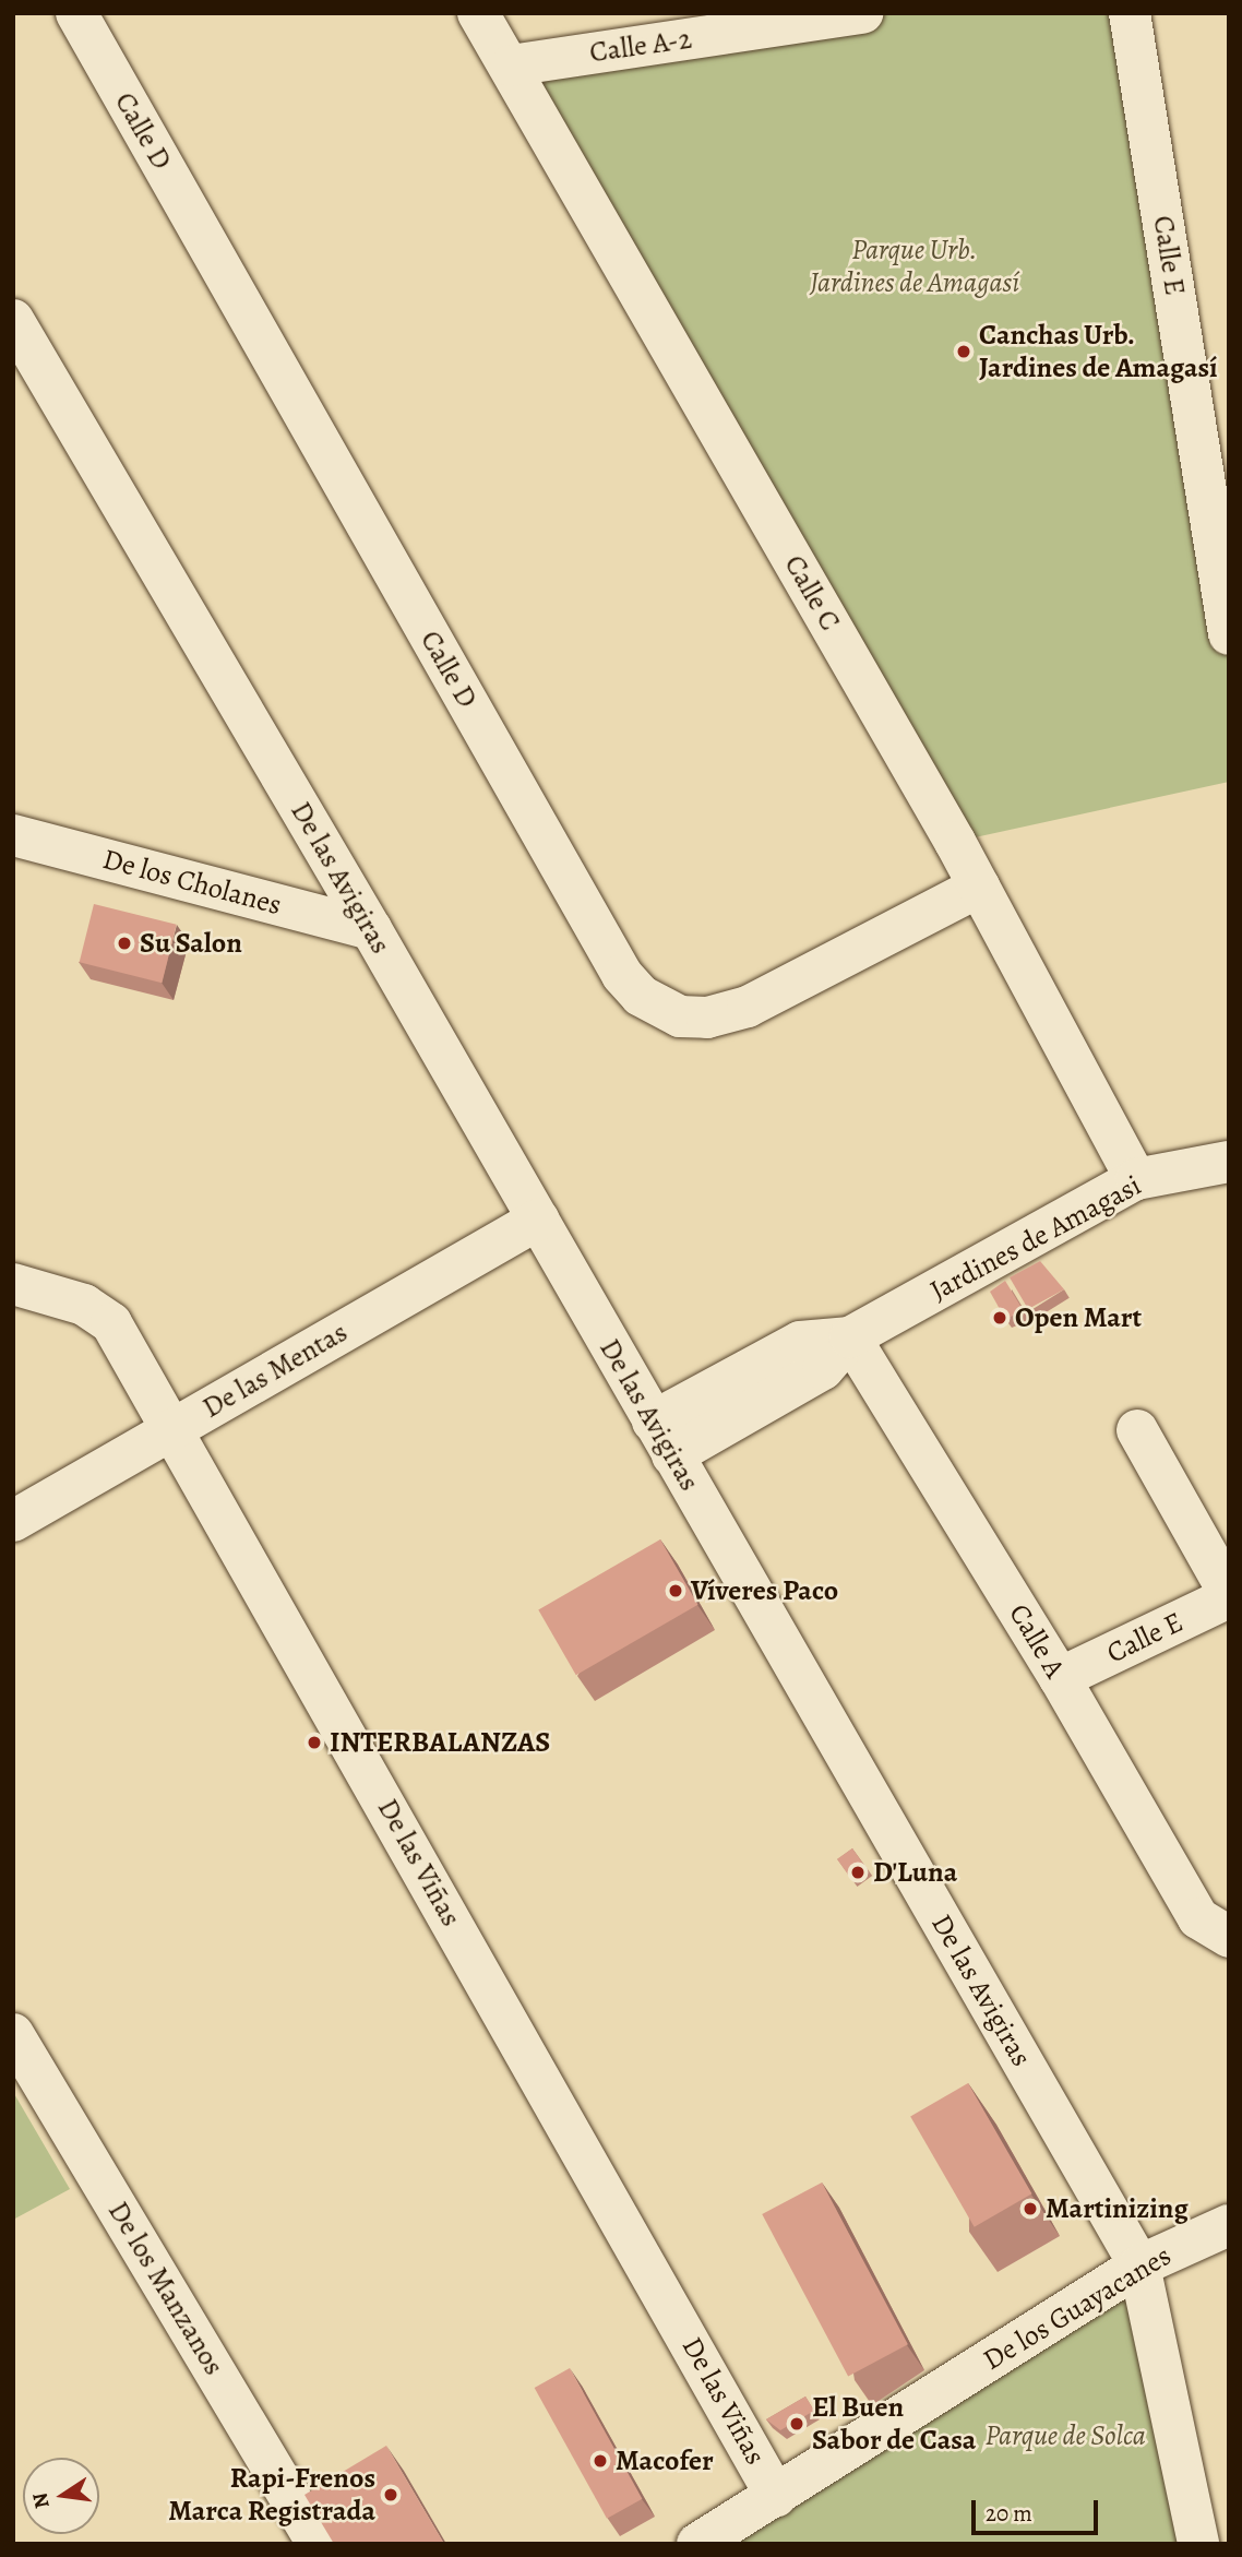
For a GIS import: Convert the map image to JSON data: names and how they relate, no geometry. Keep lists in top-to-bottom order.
{
  "streets": {
    "street": [
      "Calle A-2",
      "Calle D",
      "Calle E",
      "Calle C",
      "De las Avigiras",
      "De los Cholanes",
      "Jardines de Amagasi",
      "De las Mentas",
      "Calle A",
      "De las Viñas",
      "De los Manzanos",
      "De los Guayacanes"
    ]
  },
  "crossings": [
    ["Calle A-2", "Calle C"],
    ["Calle D", "Calle C"],
    ["Calle E", "Calle A"],
    ["Calle C", "Jardines de Amagasi"],
    ["De las Avigiras", "De los Cholanes"],
    ["De las Avigiras", "Jardines de Amagasi"],
    ["De las Avigiras", "De las Mentas"],
    ["De las Avigiras", "De los Guayacanes"],
    ["Jardines de Amagasi", "Calle A"],
    ["De las Mentas", "De las Viñas"],
    ["De las Viñas", "De los Guayacanes"]
  ],
  "parks": ["Parque Urb. Jardines de Amagasí", "Parque de Solca"],
  "places": [
    "Canchas Urb. Jardines de Amagasí",
    "Su Salon",
    "Open Mart",
    "Víveres Paco",
    "INTERBALANZAS",
    "D'Luna",
    "Martinizing",
    "El Buen Sabor de Casa",
    "Macofer",
    "Rapi-Frenos Marca Registrada"
  ],
  "scale_bar": "20 m",
  "north": "left"
}
